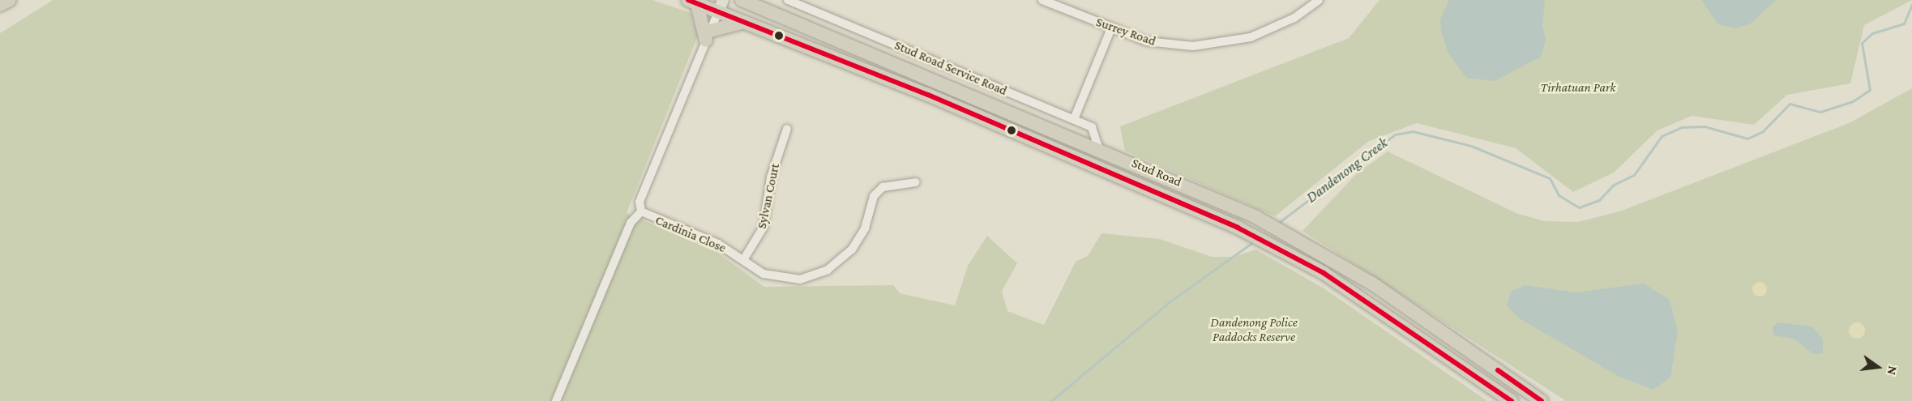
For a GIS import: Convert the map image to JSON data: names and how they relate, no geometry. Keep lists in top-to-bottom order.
{
  "streets": {
    "highway": ["Stud Road"],
    "street": [
      "Surrey Road",
      "Stud Road Service Road",
      "Sylvan Court",
      "Cardinia Close"
    ]
  },
  "crossings": [
    ["Stud Road Service Road", "Stud Road"],
    ["Sylvan Court", "Cardinia Close"]
  ],
  "water": ["Dandenong Creek"],
  "parks": ["Tirhatuan Park", "Dandenong Police Paddocks Reserve"],
  "north": "right"
}
